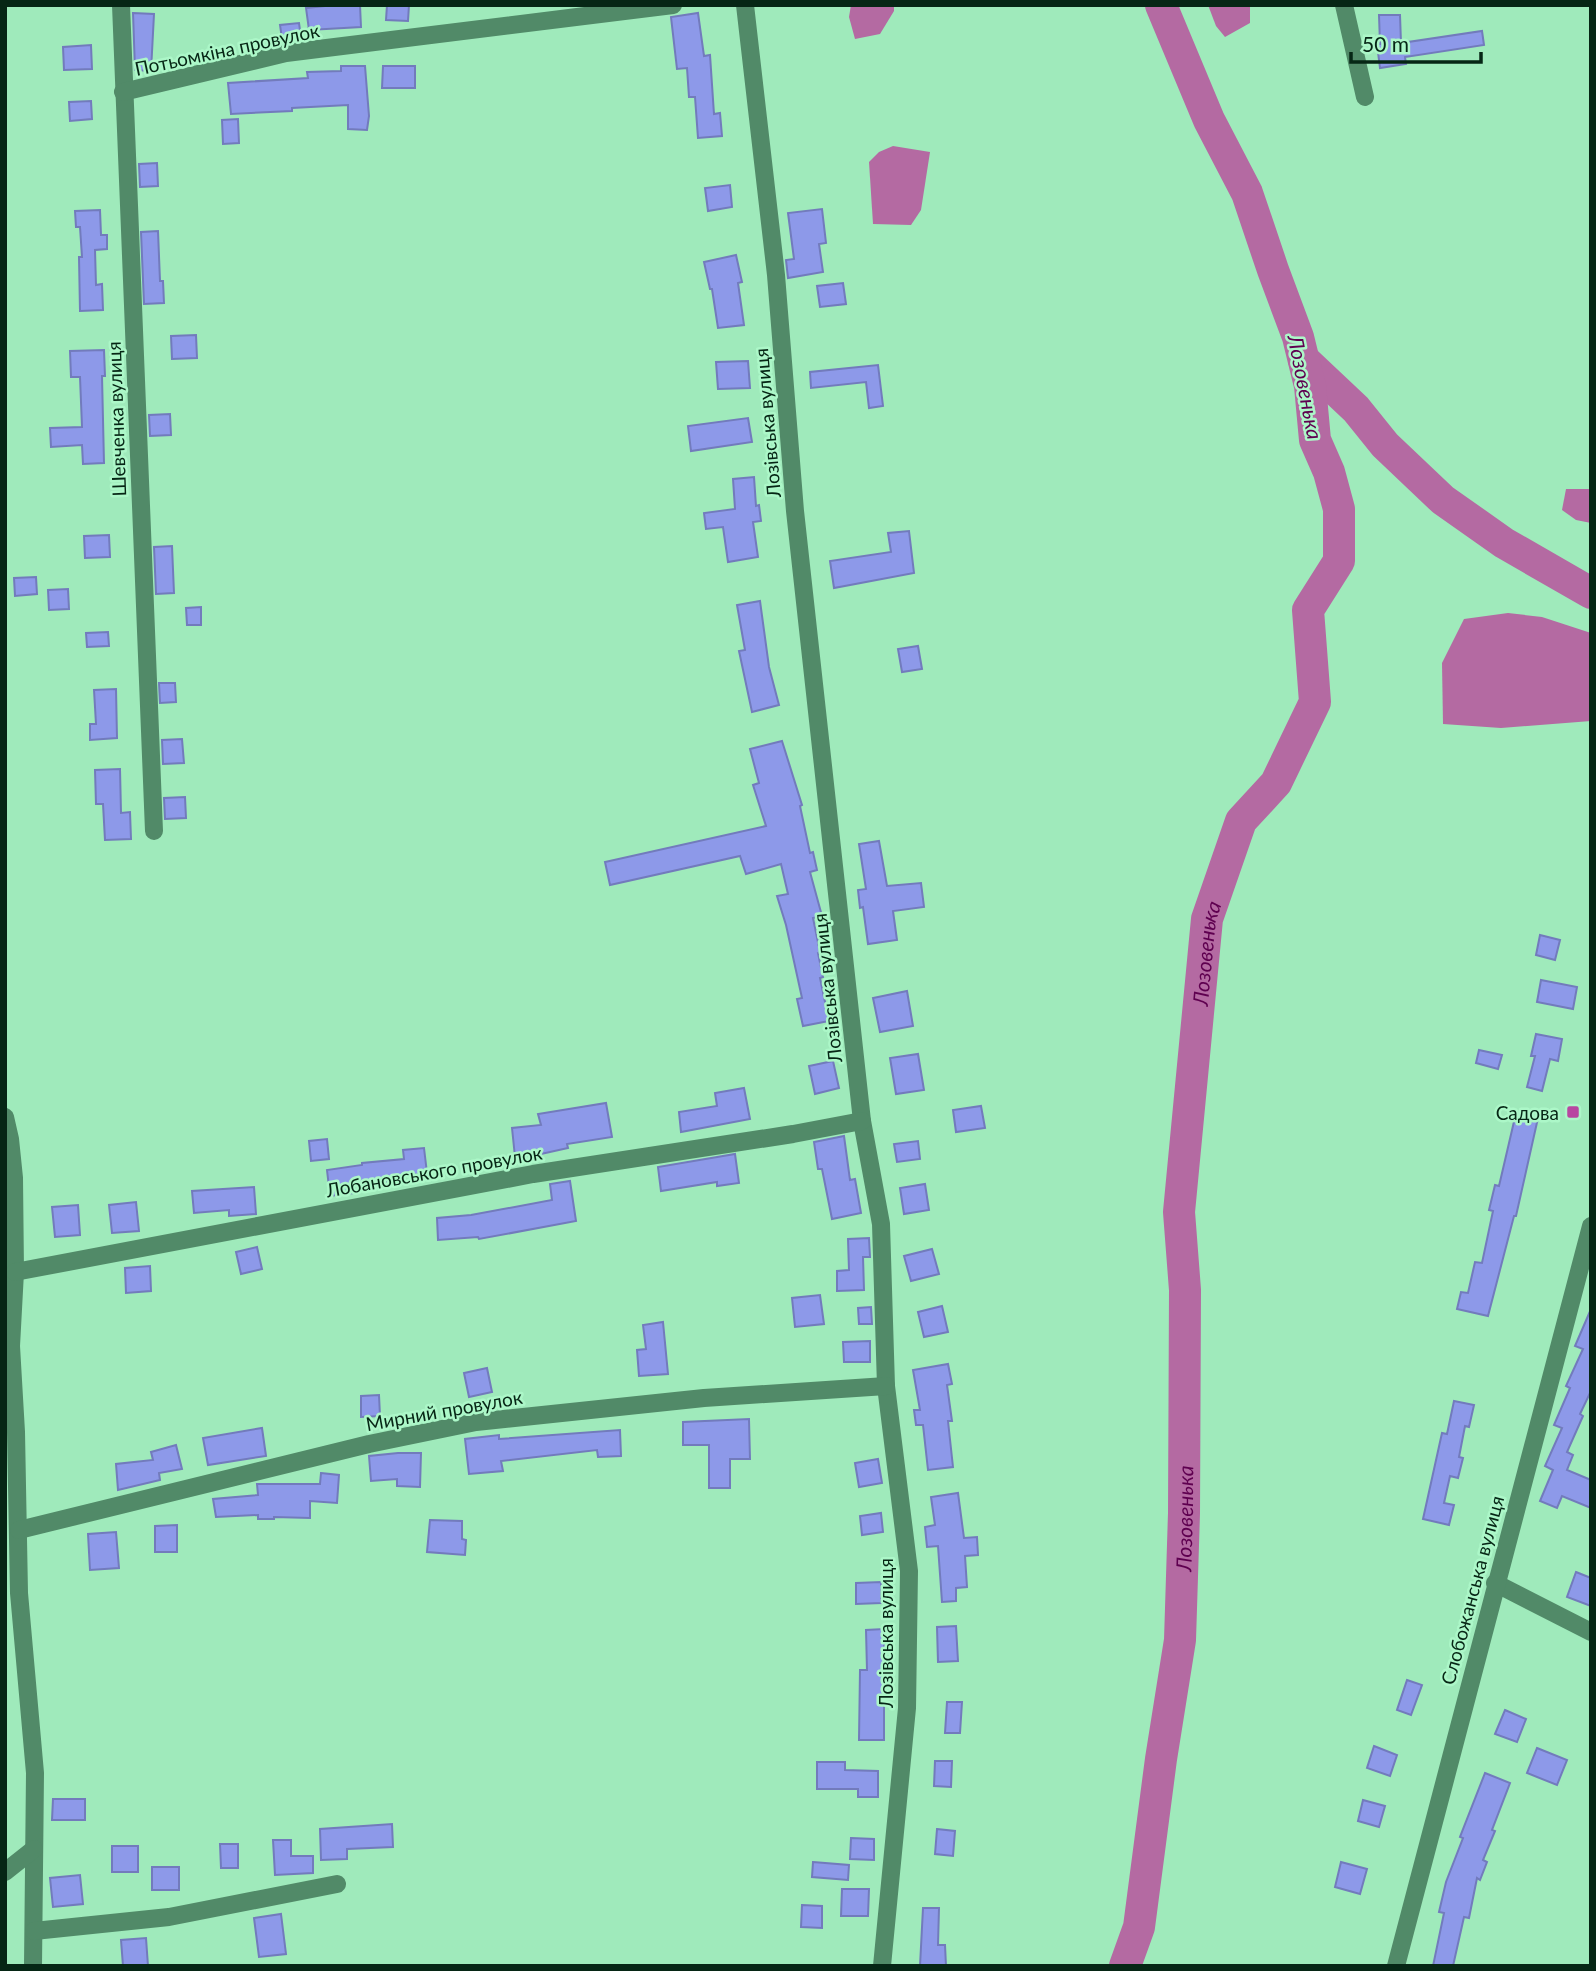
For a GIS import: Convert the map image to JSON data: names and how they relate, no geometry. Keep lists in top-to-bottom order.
{
  "streets": {
    "street": [
      "Потьомкіна провулок",
      "Шевченка вулиця",
      "Лозівська вулиця",
      "Лобановського провулок",
      "Мирний провулок",
      "Слобожанська вулиця"
    ]
  },
  "crossings": [
    ["Потьомкіна провулок", "Шевченка вулиця"],
    ["Лозівська вулиця", "Лобановського провулок"],
    ["Лозівська вулиця", "Мирний провулок"]
  ],
  "water": ["Лозовенька"],
  "places": {
    "transit": ["Садова"]
  },
  "scale_bar": "50 m"
}
